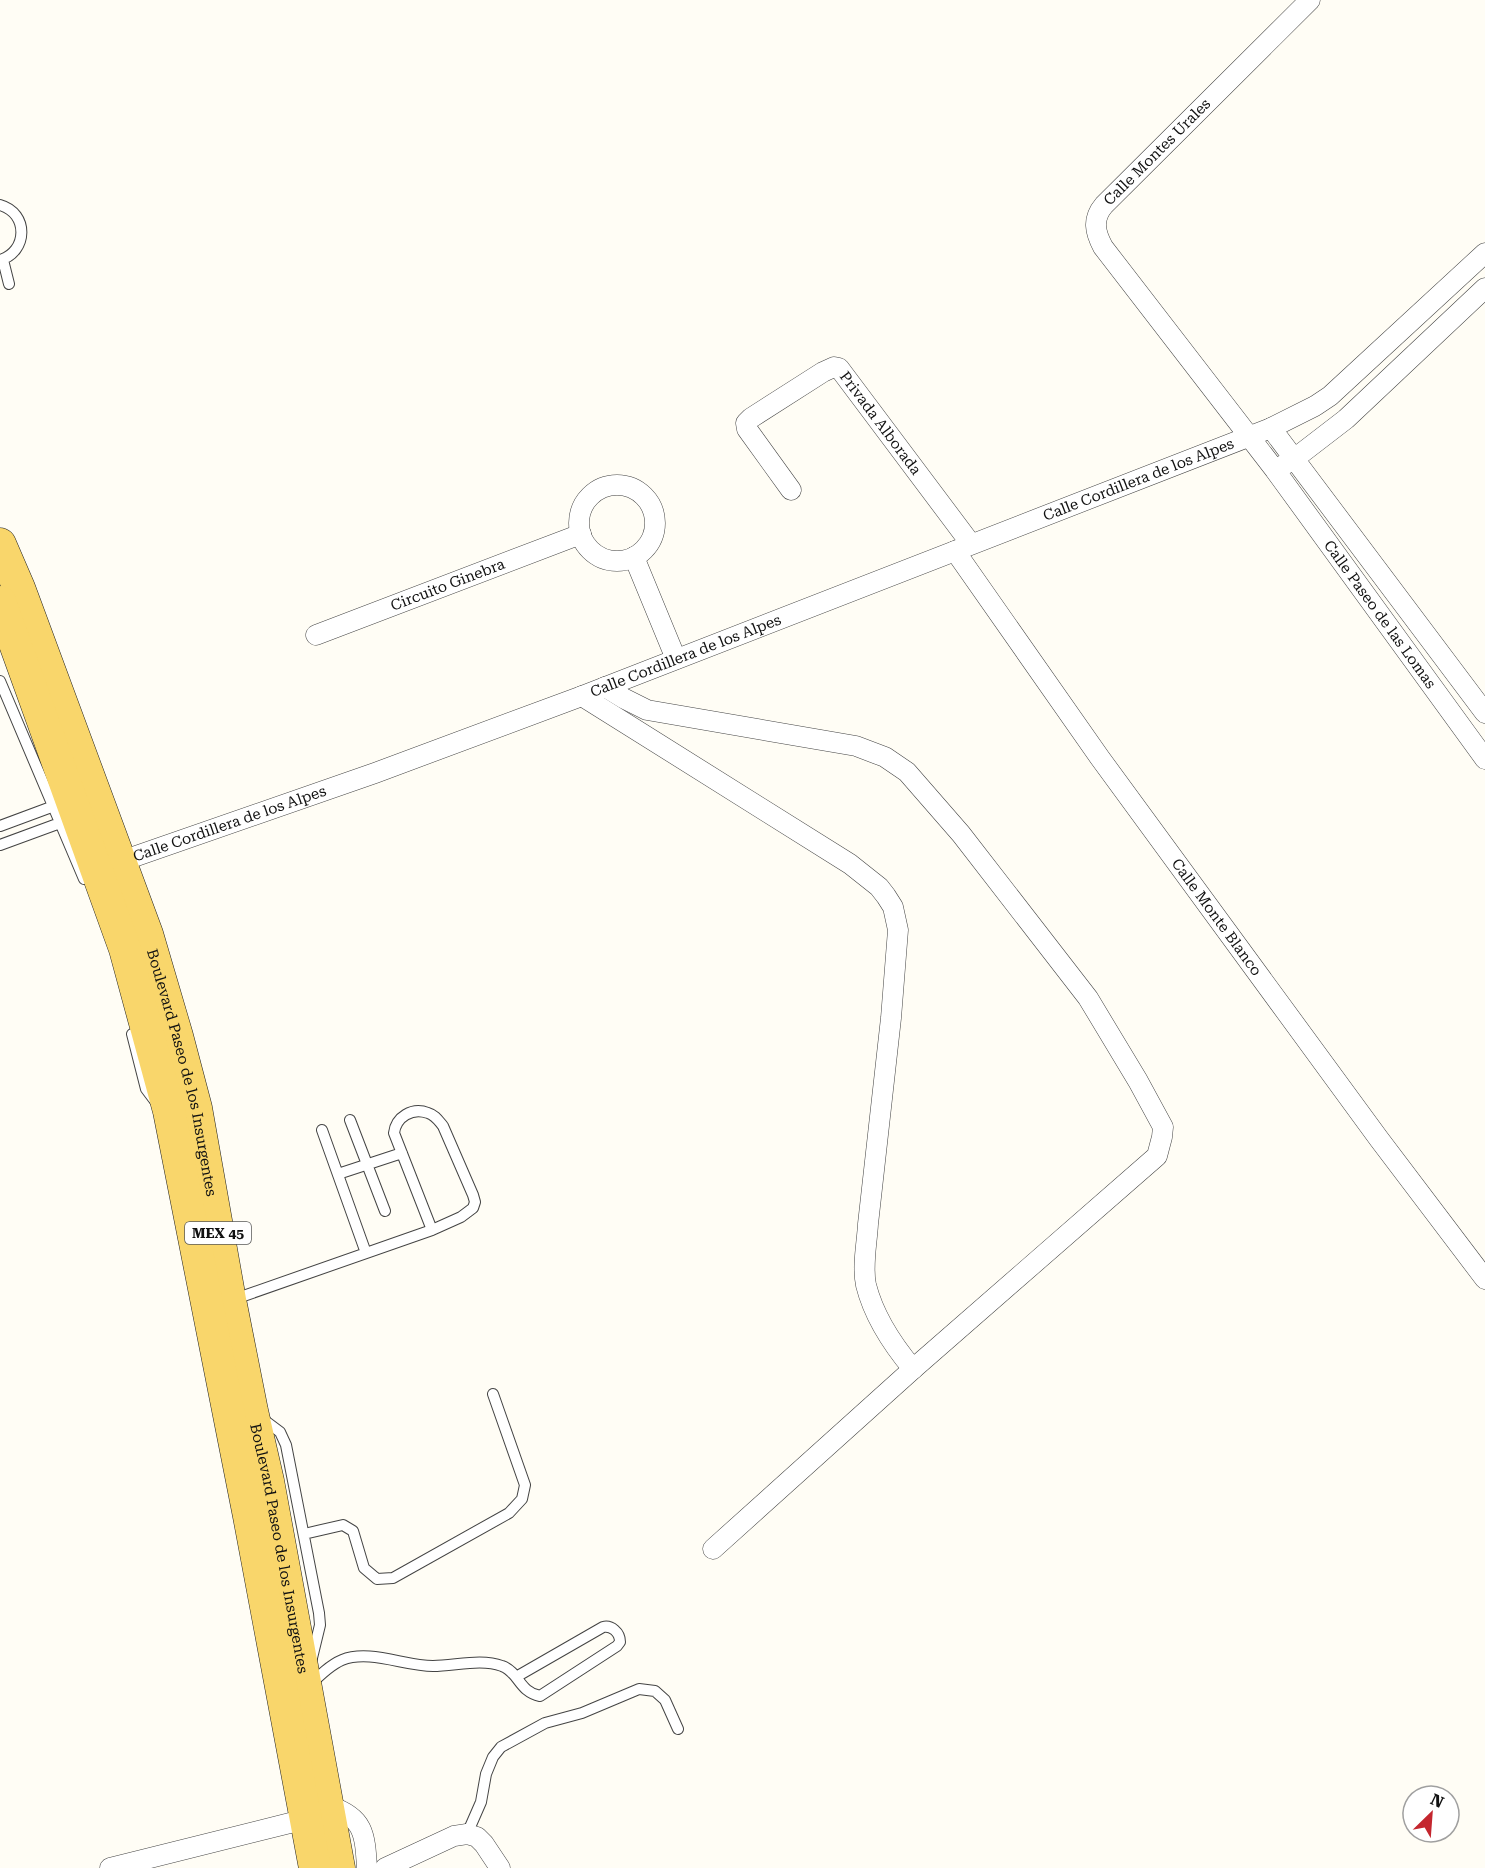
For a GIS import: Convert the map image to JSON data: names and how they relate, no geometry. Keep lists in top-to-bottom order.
{
  "streets": {
    "main road": ["Boulevard Paseo de los Insurgentes", "MEX 45"],
    "street": [
      "Calle Montes Urales",
      "Privada Alborada",
      "Calle Cordillera de los Alpes",
      "Circuito Ginebra",
      "Calle Paseo de las Lomas",
      "Calle Monte Blanco"
    ]
  },
  "crossings": [
    ["Calle Montes Urales", "Calle Cordillera de los Alpes"],
    ["Calle Montes Urales", "Calle Paseo de las Lomas"],
    ["Privada Alborada", "Calle Cordillera de los Alpes"],
    ["Privada Alborada", "Calle Monte Blanco"],
    ["Calle Cordillera de los Alpes", "Calle Paseo de las Lomas"],
    ["Calle Cordillera de los Alpes", "Calle Monte Blanco"],
    ["Calle Cordillera de los Alpes", "Boulevard Paseo de los Insurgentes"]
  ],
  "north": "top right"
}
